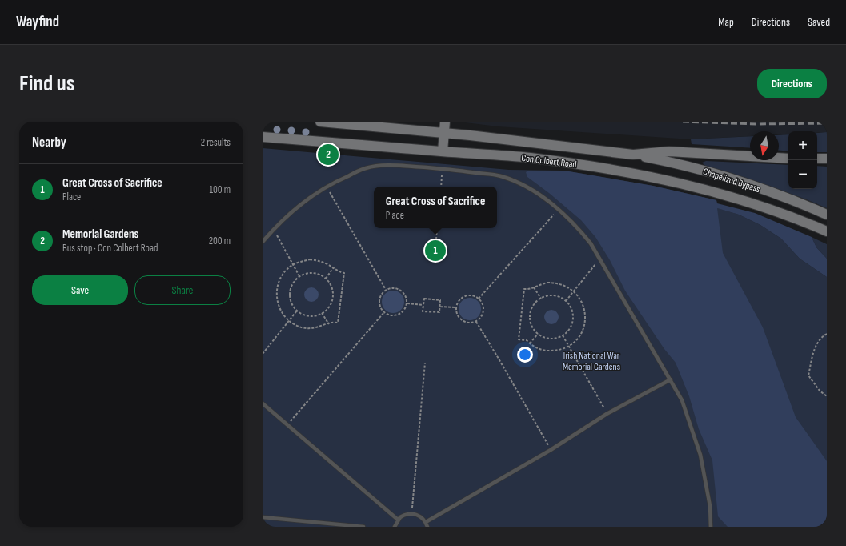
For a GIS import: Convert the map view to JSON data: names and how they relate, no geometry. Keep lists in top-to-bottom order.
{
  "streets": {
    "main road": ["Con Colbert Road", "Chapelizod Bypass"]
  },
  "crossings": [
    ["Con Colbert Road", "Chapelizod Bypass"]
  ],
  "parks": ["Irish National War Memorial Gardens"],
  "north": "bottom",
  "page": {
    "header": "Wayfind",
    "nav": ["Map", "Directions", "Saved"],
    "buttons": [
      "Directions",
      ["Save", "Share"]
    ],
    "title": "Find us",
    "heading": ["Nearby", "2 results"],
    "map_buttons": ["+", "−"],
    "pins": ["2", "1"],
    "list": [
      {
        "mark": "1",
        "name": "Great Cross of Sacrifice",
        "note": "Place",
        "value": "100 m"
      },
      {
        "mark": "2",
        "name": "Memorial Gardens",
        "note": "Bus stop · Con Colbert Road",
        "value": "200 m"
      }
    ],
    "popup": ["Great Cross of Sacrifice", "Place"]
  }
}
